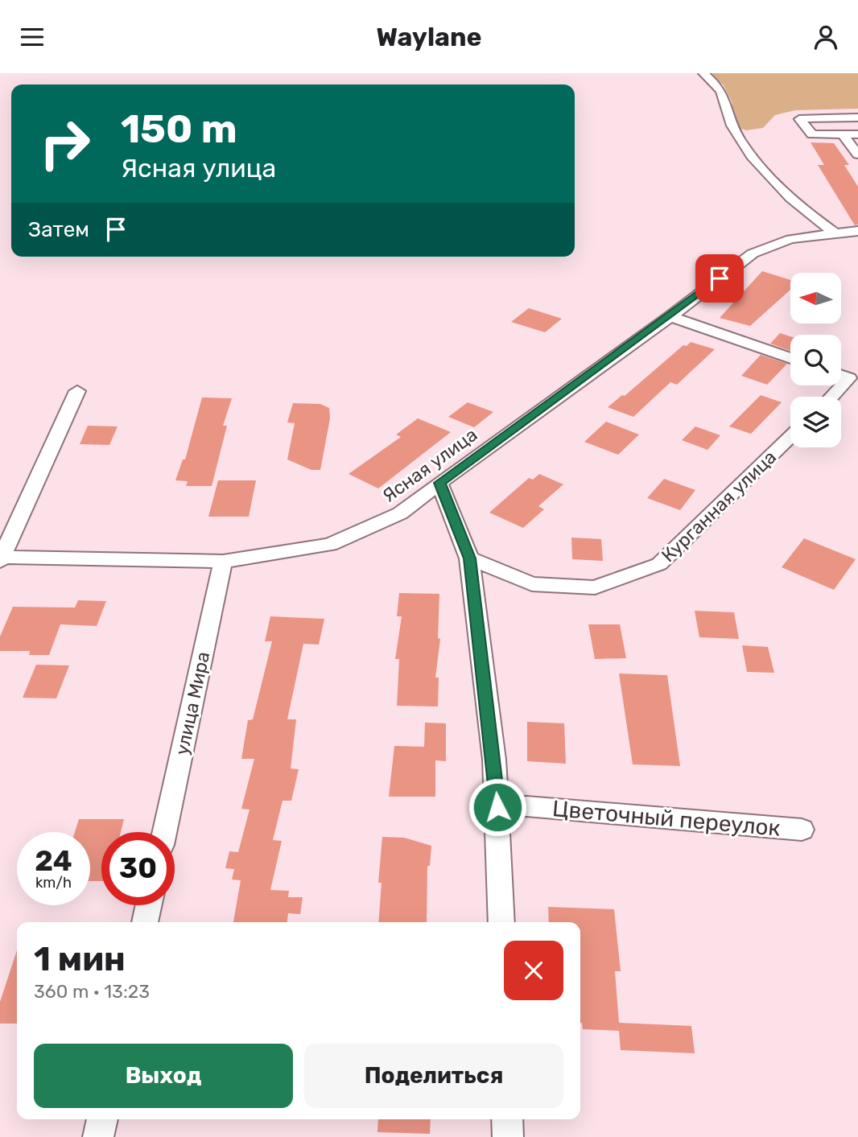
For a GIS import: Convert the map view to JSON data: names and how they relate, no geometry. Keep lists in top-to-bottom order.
{
  "streets": {
    "street": [
      "Ясная улица",
      "Курганная улица",
      "улица Мира",
      "Цветочный переулок"
    ]
  },
  "crossings": [
    ["Ясная улица", "улица Мира"]
  ],
  "north": "left",
  "page": {
    "header": "Waylane",
    "turn": ["150 m", "Ясная улица"],
    "then": "Затем",
    "speed": "24 km/h",
    "limit": "30",
    "heading": ["1 мин", "360 m · 13:23"],
    "buttons": ["Выход", "Поделиться"]
  }
}
